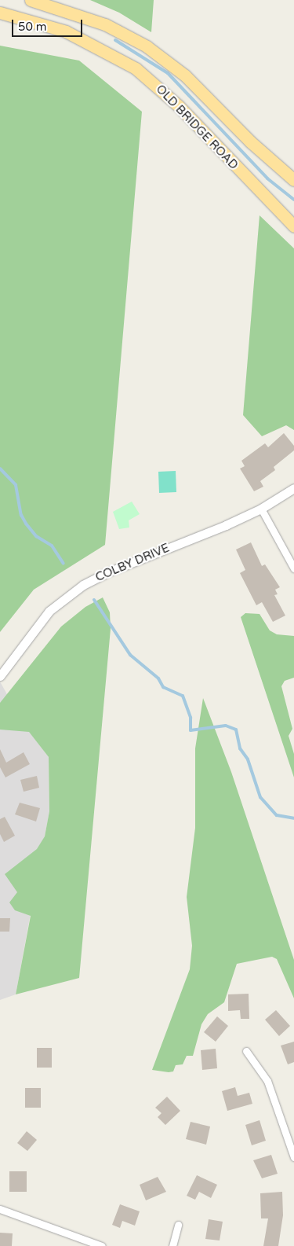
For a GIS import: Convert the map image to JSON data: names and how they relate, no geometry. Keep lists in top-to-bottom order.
{
  "streets": {
    "main road": ["OLD BRIDGE ROAD"],
    "street": ["COLBY DRIVE"]
  },
  "scale_bar": "50 m"
}
